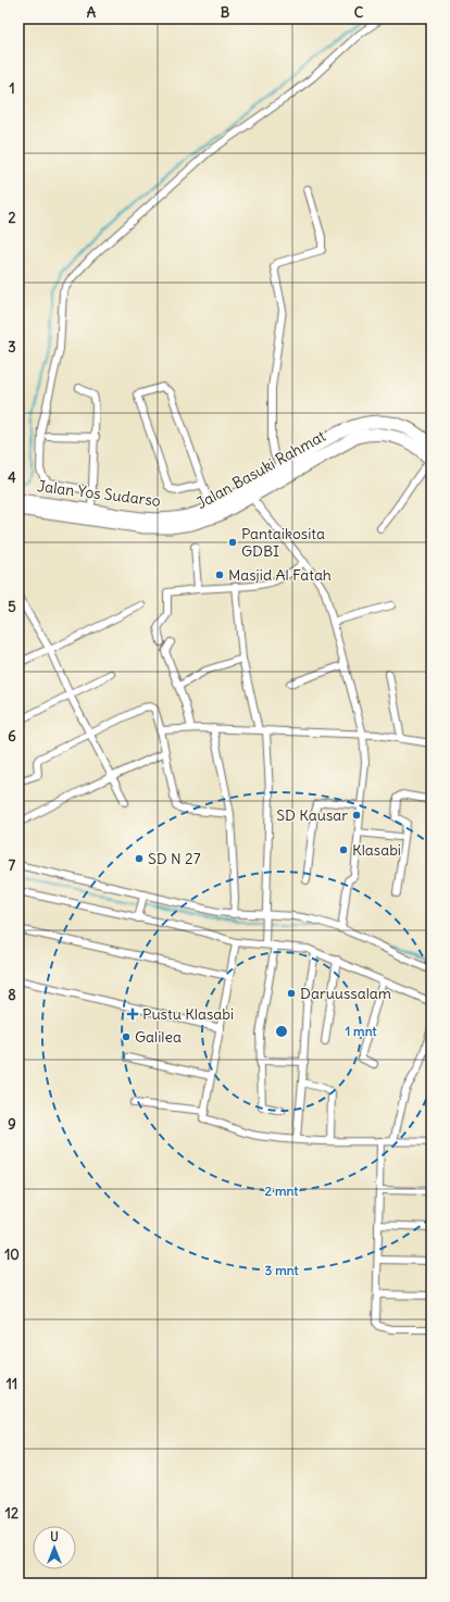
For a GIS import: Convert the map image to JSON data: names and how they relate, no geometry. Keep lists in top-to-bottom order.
{
  "streets": {
    "highway": ["Jalan Basuki Rahmat", "Jalan Yos Sudarso"]
  },
  "crossings": [
    ["Jalan Basuki Rahmat", "Jalan Yos Sudarso"]
  ],
  "places": {
    "other": [
      "Pantaikosita GDBI",
      "Masjid Al Fatah",
      "SD Kausar",
      "Klasabi",
      "SD N 27",
      "Daruussalam",
      "Galilea"
    ],
    "health": ["Pustu Klasabi"]
  },
  "north": "top",
  "grid": {
    "columns": ["A", "B", "C"],
    "rows": [
      "1",
      "2",
      "3",
      "4",
      "5",
      "6",
      "7",
      "8",
      "9",
      "10",
      "11",
      "12"
    ]
  },
  "rings": ["1 mnt", "2 mnt", "3 mnt"]
}
